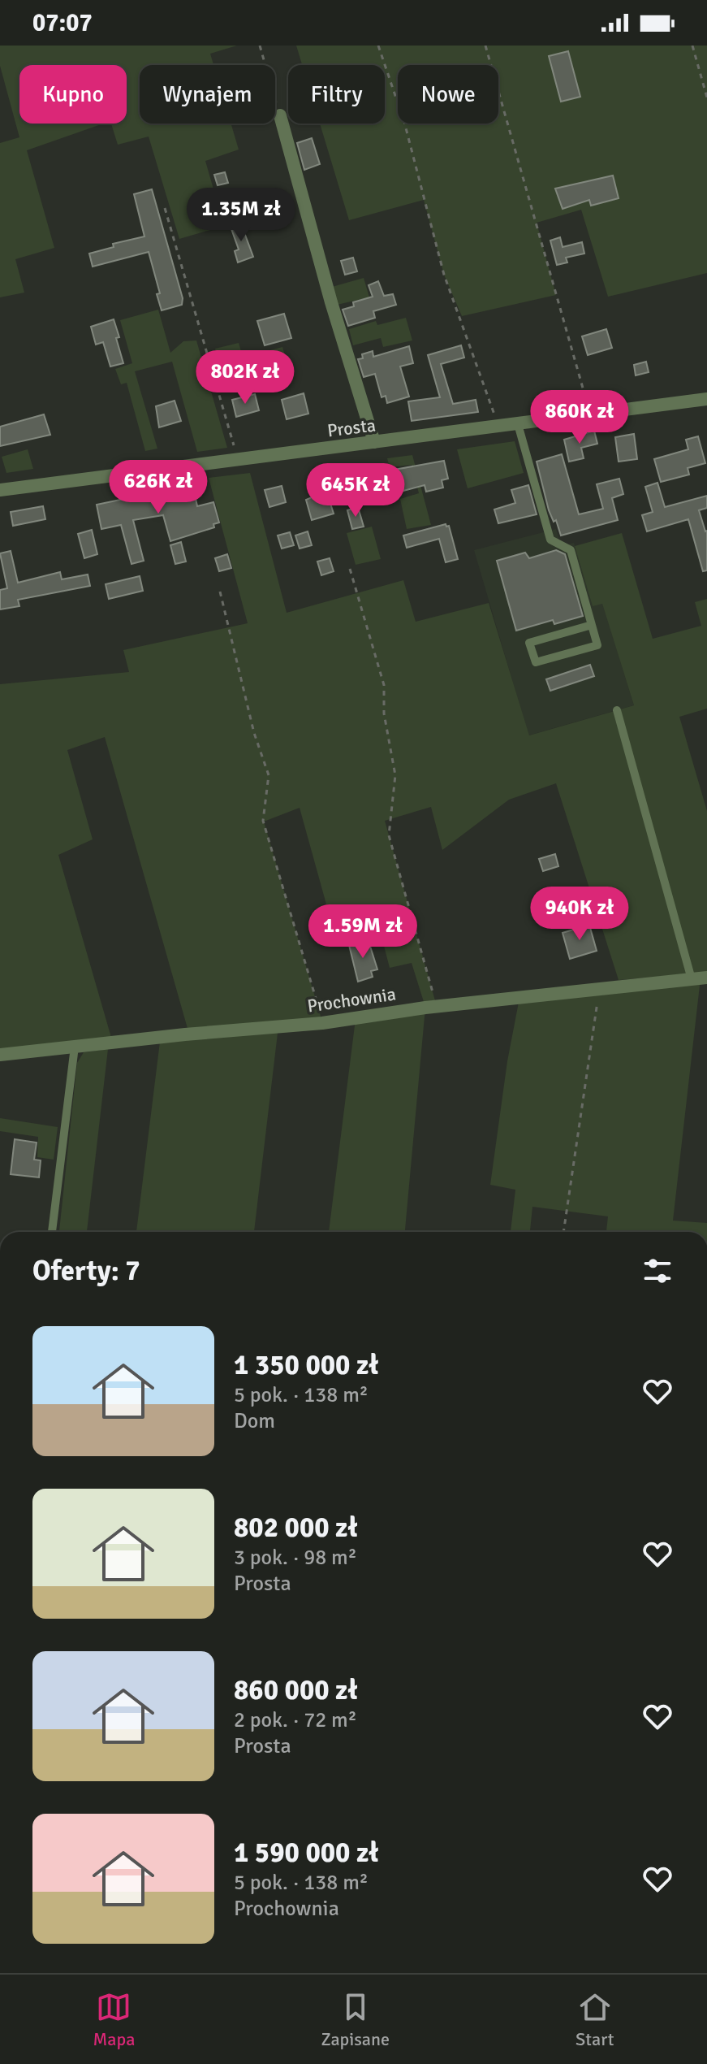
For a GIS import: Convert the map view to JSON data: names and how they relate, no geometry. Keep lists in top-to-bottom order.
{
  "streets": {
    "street": ["Prosta", "Prochownia"]
  },
  "page": {
    "status": "07:07",
    "chip": [
      "Kupno",
      "Wynajem",
      "Filtry",
      "Nowe"
    ],
    "price": [
      "1.35M zł",
      "802K zł",
      "860K zł",
      "626K zł",
      "645K zł",
      "940K zł",
      "1.59M zł"
    ],
    "heading": "Oferty: 7",
    "list": [
      {
        "name": "1 350 000 zł",
        "note": "5 pok. · 138 m² · Dom"
      },
      {
        "name": "802 000 zł",
        "note": "3 pok. · 98 m² · Prosta"
      },
      {
        "name": "860 000 zł",
        "note": "2 pok. · 72 m² · Prosta"
      },
      {
        "name": "1 590 000 zł",
        "note": "5 pok. · 138 m² · Prochownia"
      }
    ],
    "tabs": ["Mapa", "Zapisane", "Start"]
  }
}
